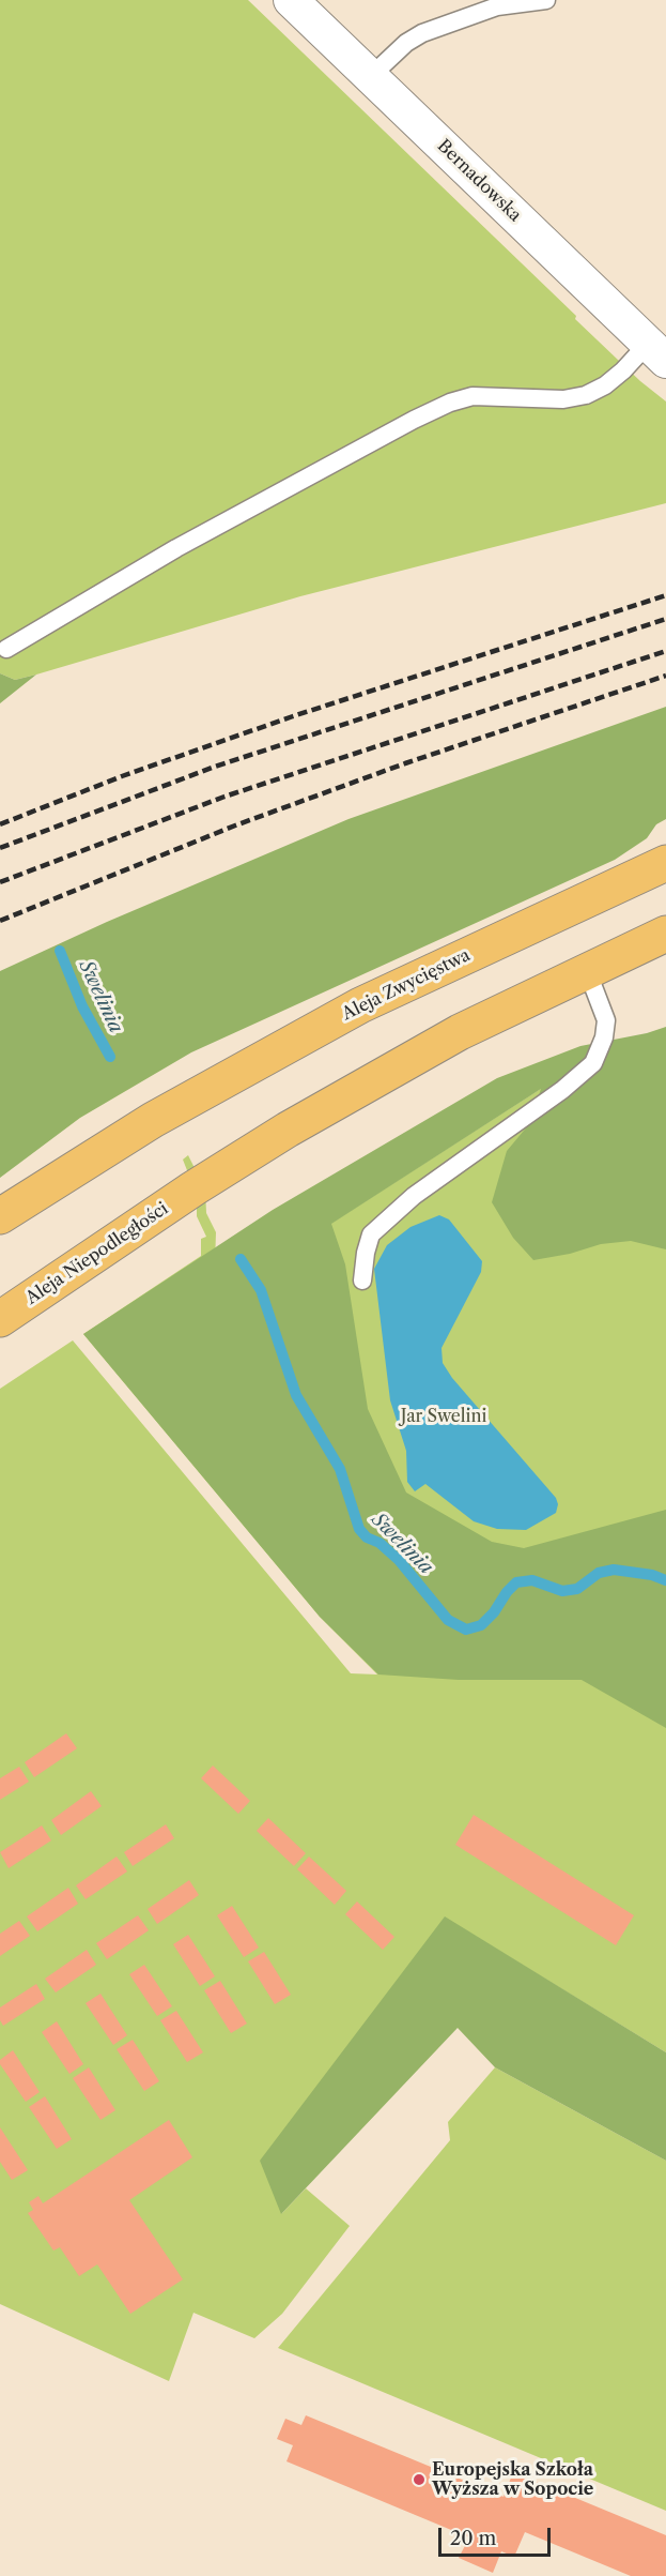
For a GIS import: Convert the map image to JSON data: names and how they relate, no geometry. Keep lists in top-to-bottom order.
{
  "streets": {
    "main road": ["Aleja Zwycięstwa", "Aleja Niepodległości"],
    "street": ["Bernadowska"]
  },
  "water": ["Swelinia"],
  "parks": ["Jar Swelini"],
  "places": ["Europejska Szkoła Wyższa w Sopocie"],
  "scale_bar": "20 m"
}
